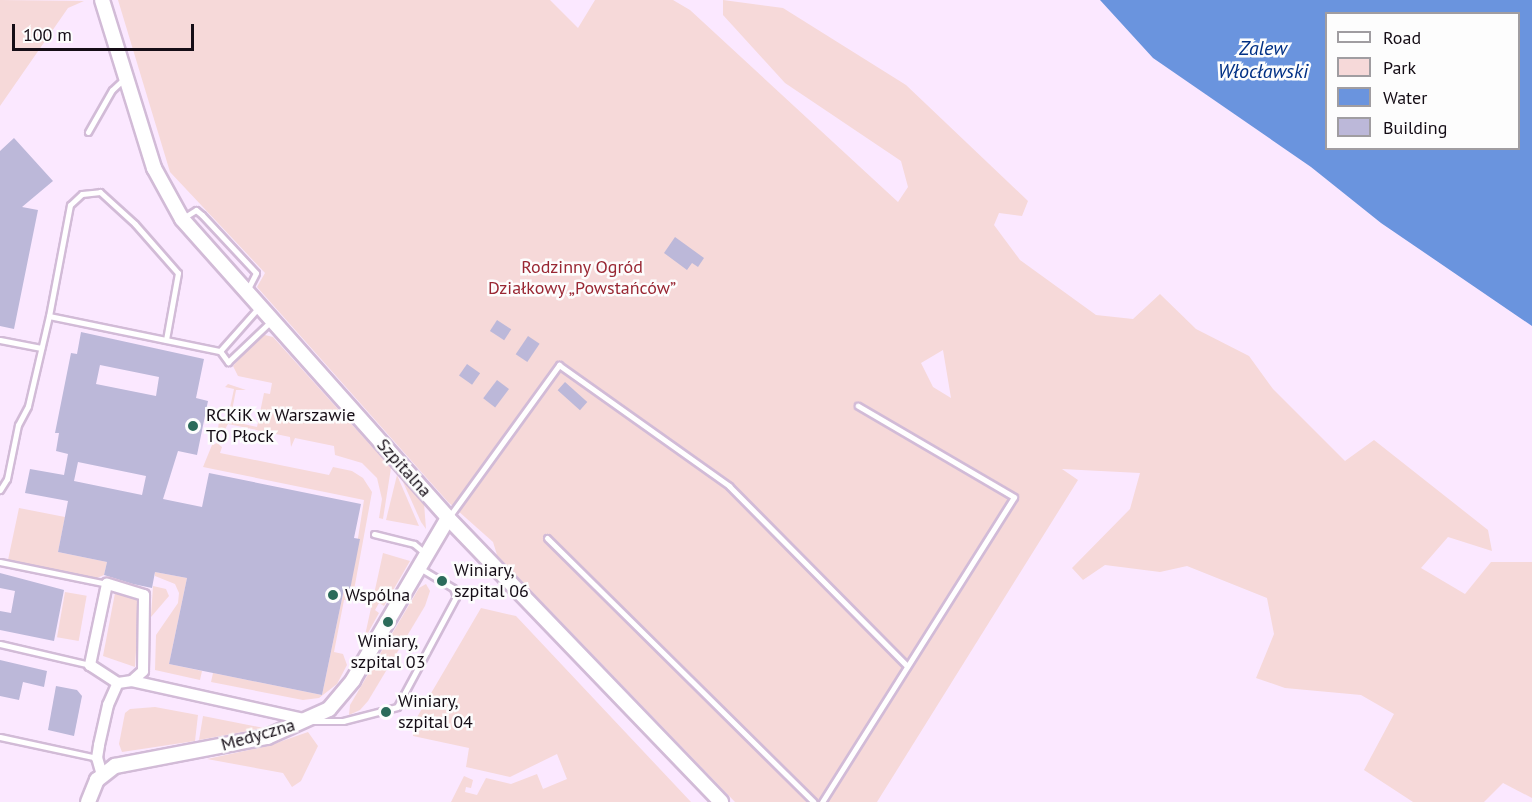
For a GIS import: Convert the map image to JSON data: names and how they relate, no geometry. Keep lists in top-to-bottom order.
{
  "streets": {
    "street": ["Szpitalna", "Medyczna"]
  },
  "crossings": [
    ["Szpitalna", "Medyczna"]
  ],
  "water": ["Zalew Włocławski"],
  "parks": ["Rodzinny Ogród Działkowy „Powstańców”"],
  "places": [
    "RCKiK w Warszawie TO Płock",
    "Winiary, szpital 06",
    "Wspólna",
    "Winiary, szpital 03",
    "Winiary, szpital 04"
  ],
  "legend": [
    "Road",
    "Park",
    "Water",
    "Building"
  ],
  "scale_bar": "100 m"
}
